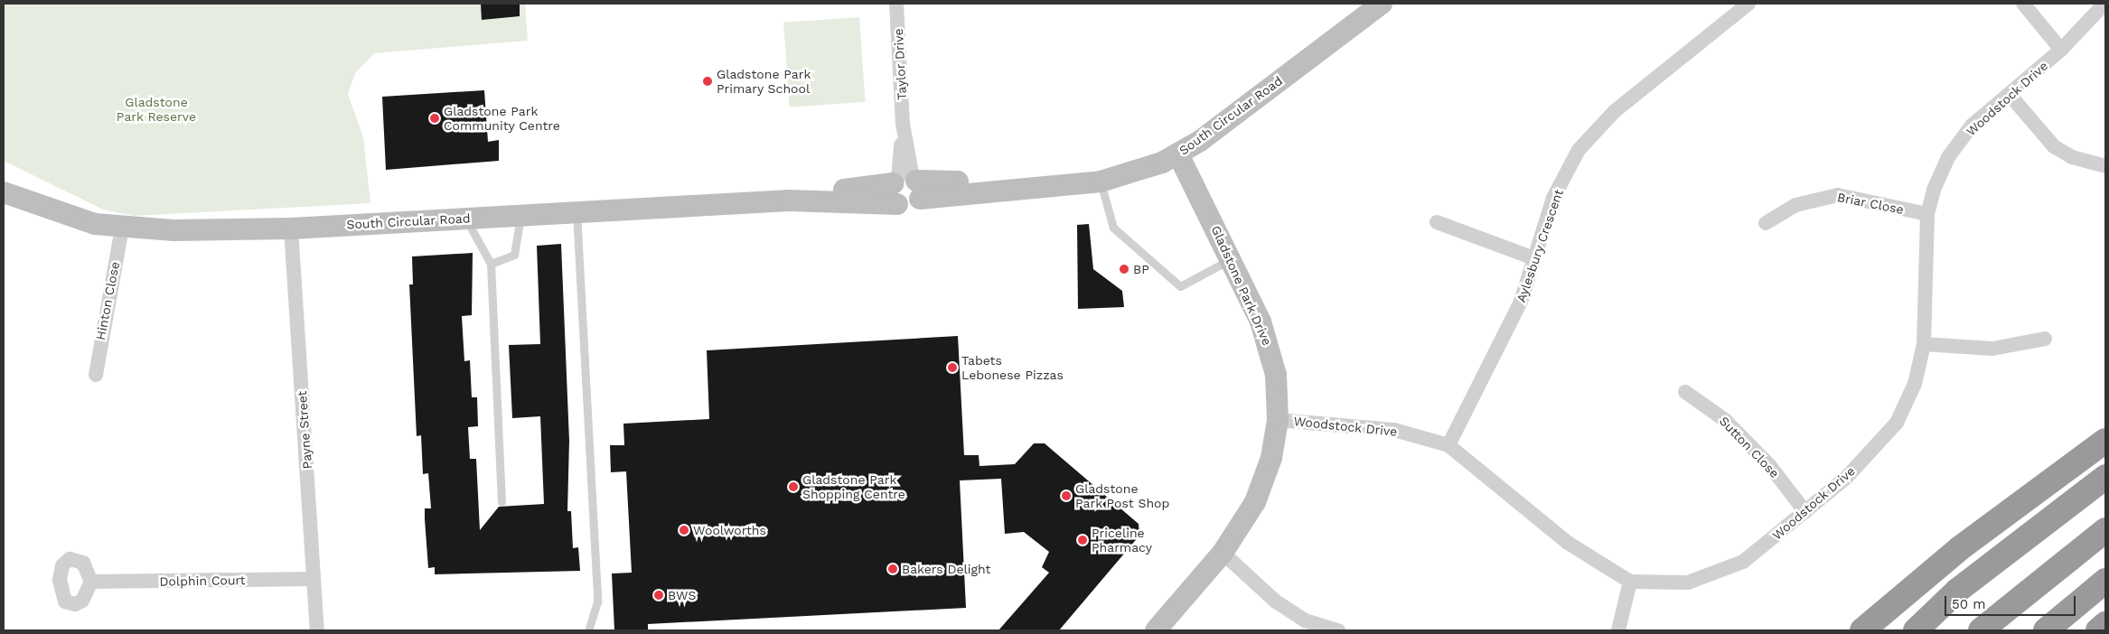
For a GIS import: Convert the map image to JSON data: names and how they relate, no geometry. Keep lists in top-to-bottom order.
{
  "streets": {
    "street": [
      "Taylor Drive",
      "Woodstock Drive",
      "South Circular Road",
      "Briar Close",
      "Aylesbury Crescent",
      "Gladstone Park Drive",
      "Hinton Close",
      "Payne Street",
      "Sutton Close",
      "Dolphin Court"
    ]
  },
  "crossings": [
    ["Taylor Drive", "South Circular Road"],
    ["Woodstock Drive", "Briar Close"],
    ["Woodstock Drive", "Aylesbury Crescent"],
    ["Woodstock Drive", "Gladstone Park Drive"],
    ["Woodstock Drive", "Sutton Close"],
    ["South Circular Road", "Gladstone Park Drive"],
    ["South Circular Road", "Hinton Close"],
    ["South Circular Road", "Payne Street"],
    ["Payne Street", "Dolphin Court"]
  ],
  "parks": ["Gladstone Park Reserve"],
  "places": [
    "Gladstone Park Primary School",
    "Gladstone Park Community Centre",
    "BP",
    "Tabets Lebonese Pizzas",
    "Gladstone Park Shopping Centre",
    "Gladstone Park Post Shop",
    "Woolworths",
    "Priceline Pharmacy",
    "Bakers Delight",
    "BWS"
  ],
  "scale_bar": "50 m"
}
